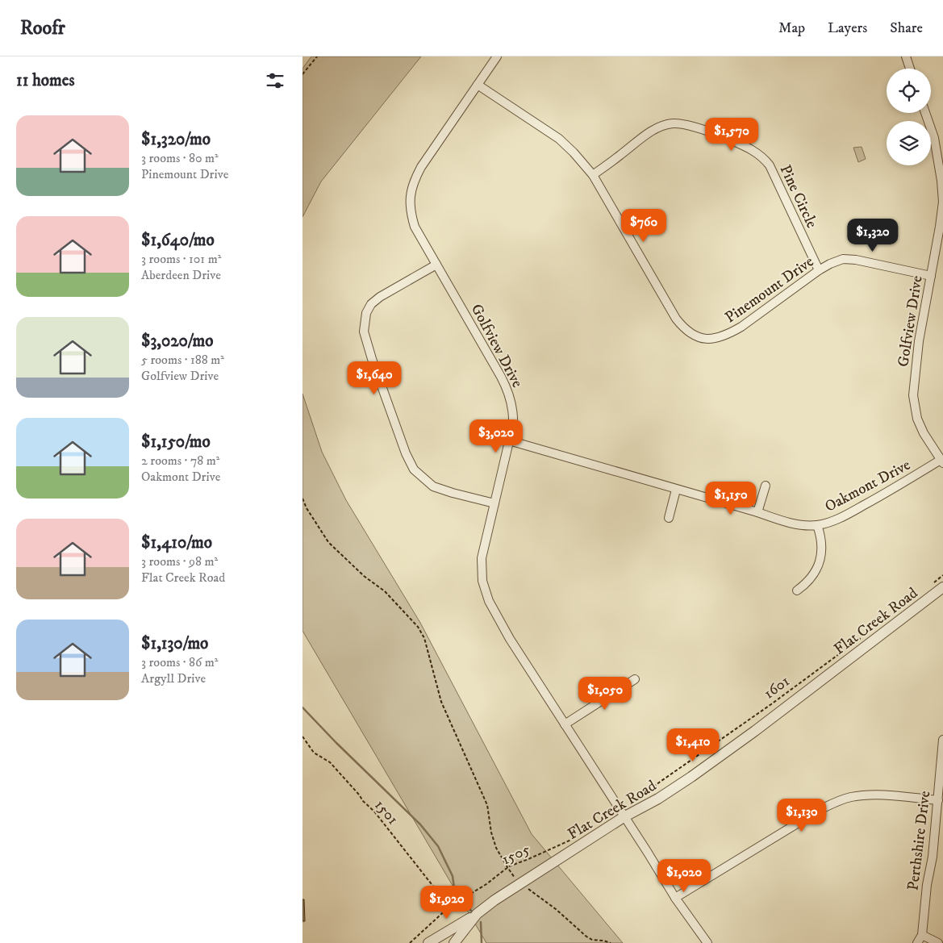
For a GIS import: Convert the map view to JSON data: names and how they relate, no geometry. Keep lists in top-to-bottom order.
{
  "streets": {
    "street": [
      "Pine Circle",
      "Pinemount Drive",
      "Golfview Drive",
      "Oakmont Drive",
      "Flat Creek Road",
      "Perthshire Drive"
    ],
    "path": ["1601", "1501", "1505"]
  },
  "crossings": [
    ["Pine Circle", "Pinemount Drive"],
    ["Pinemount Drive", "Golfview Drive"],
    ["Golfview Drive", "Oakmont Drive"],
    ["Golfview Drive", "Flat Creek Road"],
    ["1501", "1505"]
  ],
  "page": {
    "header": "Roofr",
    "nav": ["Map", "Layers", "Share"],
    "heading": "11 homes",
    "list": [
      {
        "name": "$1,320/mo",
        "note": "3 rooms · 80 m² · Pinemount Drive"
      },
      {
        "name": "$1,640/mo",
        "note": "3 rooms · 101 m² · Aberdeen Drive"
      },
      {
        "name": "$3,020/mo",
        "note": "5 rooms · 188 m² · Golfview Drive"
      },
      {
        "name": "$1,150/mo",
        "note": "2 rooms · 78 m² · Oakmont Drive"
      },
      {
        "name": "$1,410/mo",
        "note": "3 rooms · 98 m² · Flat Creek Road"
      },
      {
        "name": "$1,130/mo",
        "note": "3 rooms · 86 m² · Argyll Drive"
      }
    ],
    "price": [
      "$1,570",
      "$760",
      "$1,320",
      "$1,640",
      "$3,020",
      "$1,150",
      "$1,050",
      "$1,410",
      "$1,130",
      "$1,020",
      "$1,920"
    ]
  }
}
